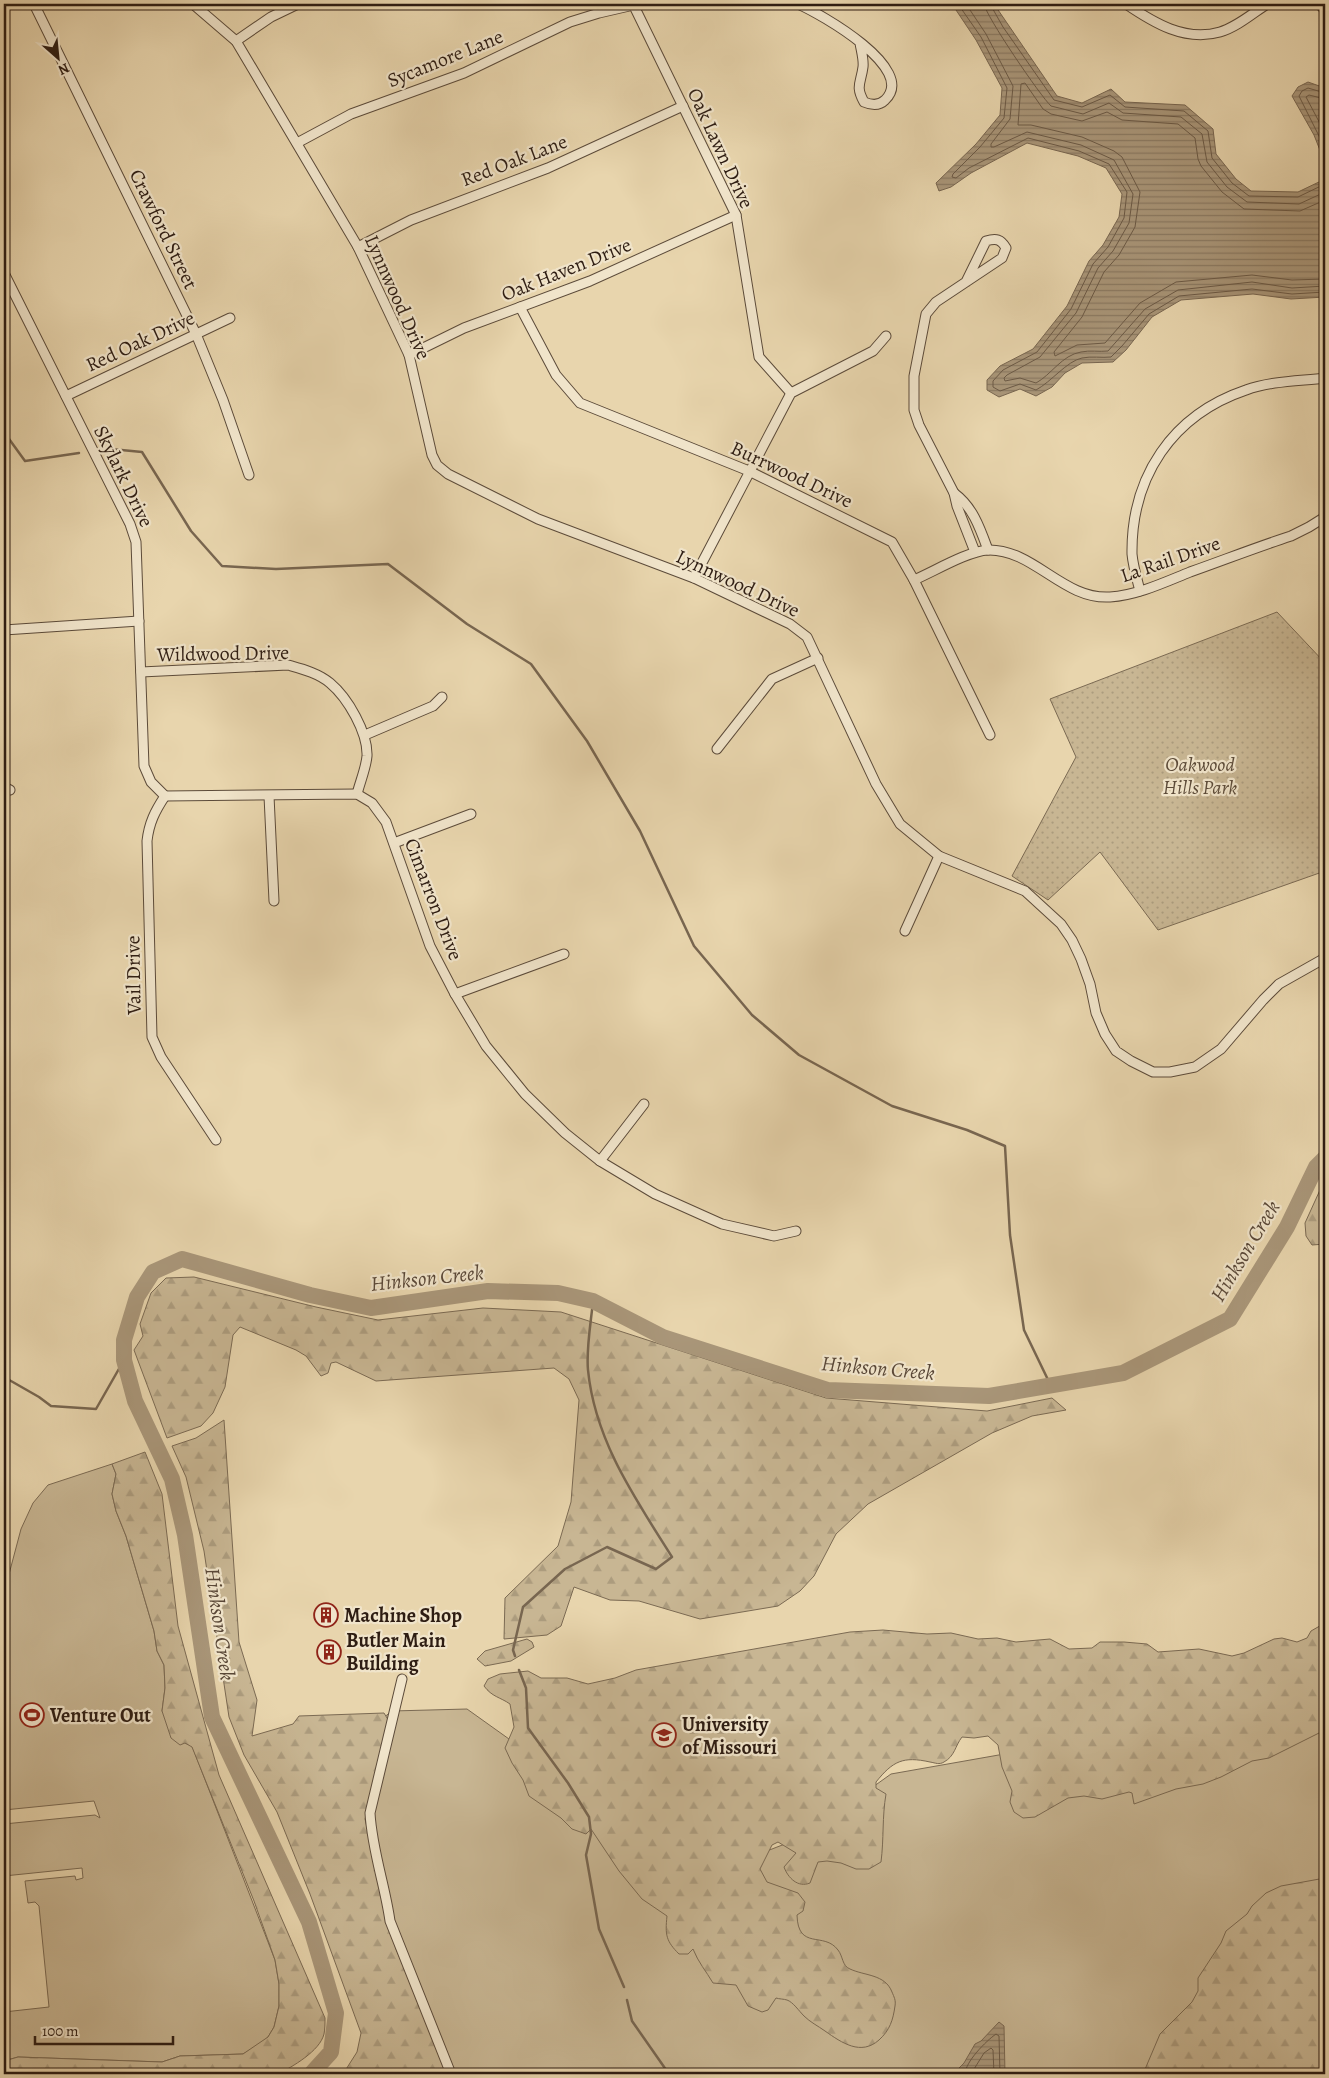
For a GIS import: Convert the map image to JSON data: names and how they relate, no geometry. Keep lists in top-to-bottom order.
{
  "streets": {
    "street": [
      "Sycamore Lane",
      "Oak Lawn Drive",
      "Red Oak Lane",
      "Crawford Street",
      "Oak Haven Drive",
      "Lynnwood Drive",
      "Red Oak Drive",
      "Burrwood Drive",
      "Skylark Drive",
      "La Rail Drive",
      "Wildwood Drive",
      "Cimarron Drive",
      "Vail Drive"
    ]
  },
  "crossings": [
    ["Sycamore Lane", "Oak Lawn Drive"],
    ["Sycamore Lane", "Lynnwood Drive"],
    ["Oak Lawn Drive", "Red Oak Lane"],
    ["Oak Lawn Drive", "Oak Haven Drive"],
    ["Red Oak Lane", "Lynnwood Drive"],
    ["Crawford Street", "Red Oak Drive"],
    ["Oak Haven Drive", "Lynnwood Drive"],
    ["Oak Haven Drive", "Burrwood Drive"],
    ["Red Oak Drive", "Skylark Drive"],
    ["Burrwood Drive", "La Rail Drive"],
    ["Skylark Drive", "Wildwood Drive"],
    ["Skylark Drive", "Vail Drive"],
    ["Wildwood Drive", "Cimarron Drive"]
  ],
  "water": ["Hinkson Creek"],
  "parks": ["Oakwood Hills Park"],
  "places": {
    "building": ["Machine Shop", "Butler Main Building"],
    "sports": ["Venture Out"],
    "school or university": ["University of Missouri"]
  },
  "scale_bar": "100 m",
  "north": "bottom right"
}
